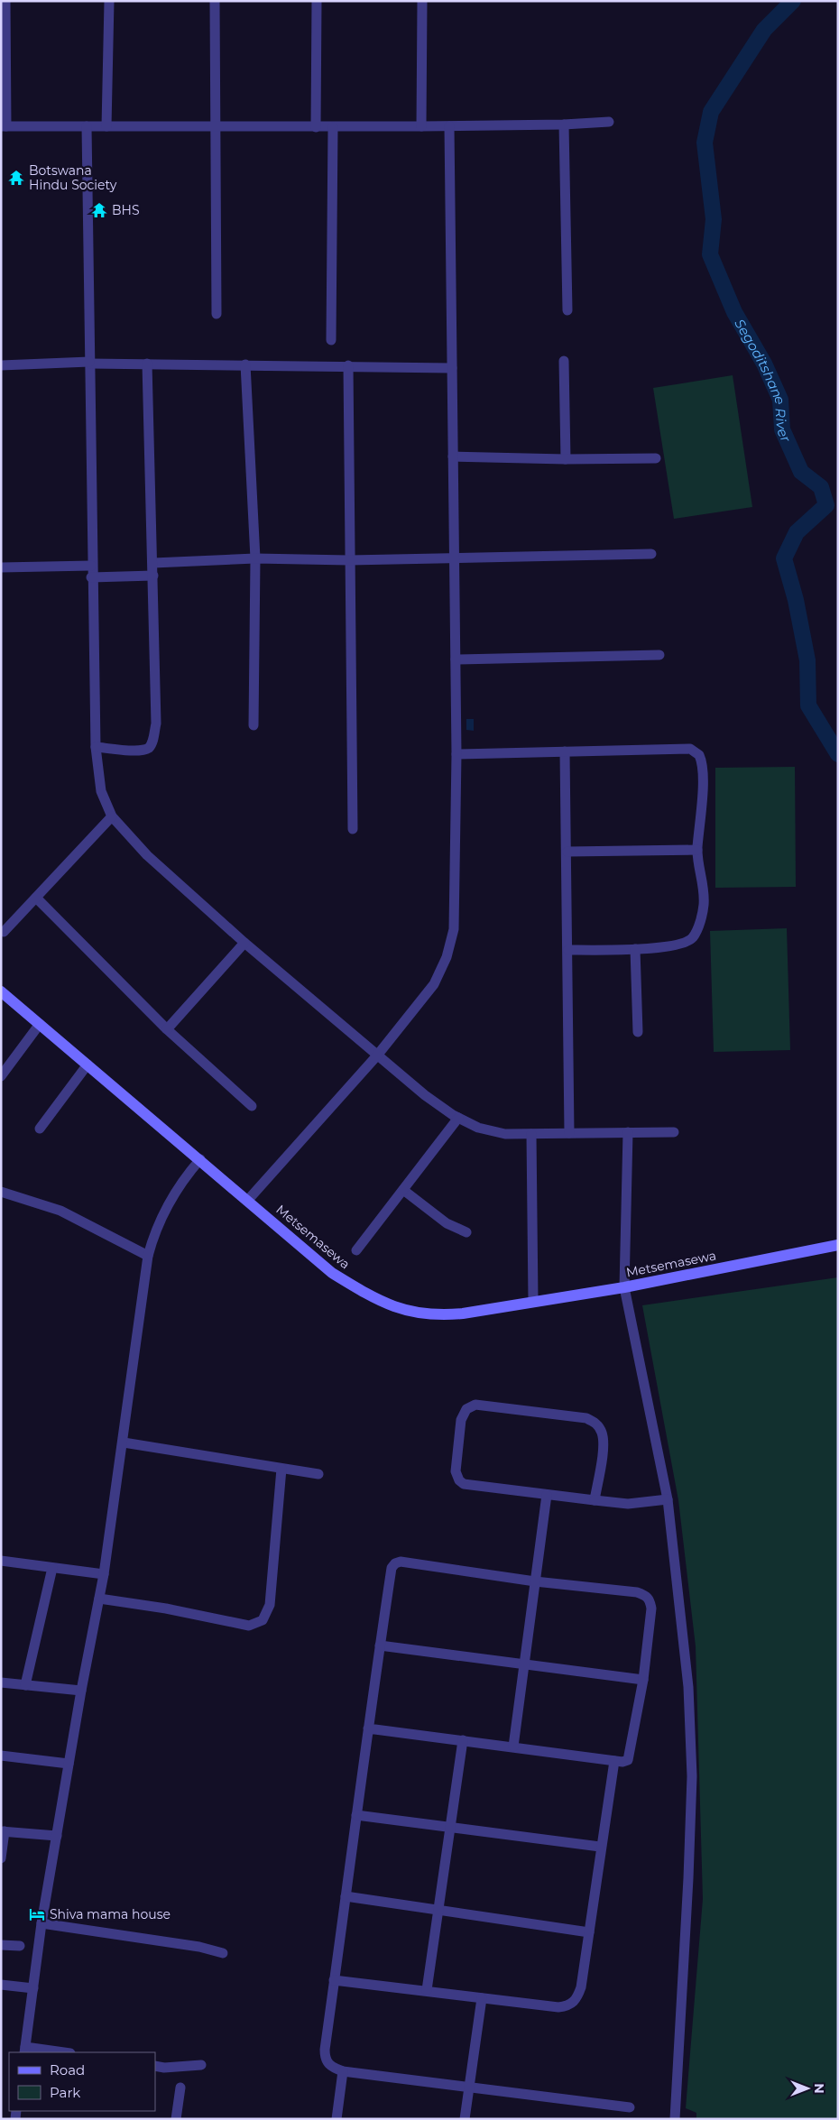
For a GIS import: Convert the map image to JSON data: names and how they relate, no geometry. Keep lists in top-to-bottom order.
{
  "streets": {
    "street": ["Metsemasewa"]
  },
  "water": ["Segoditshane River"],
  "places": {
    "temple": ["Botswana Hindu Society", "BHS"],
    "hotel": ["Shiva mama house"]
  },
  "legend": ["Road", "Park"],
  "north": "right"
}
